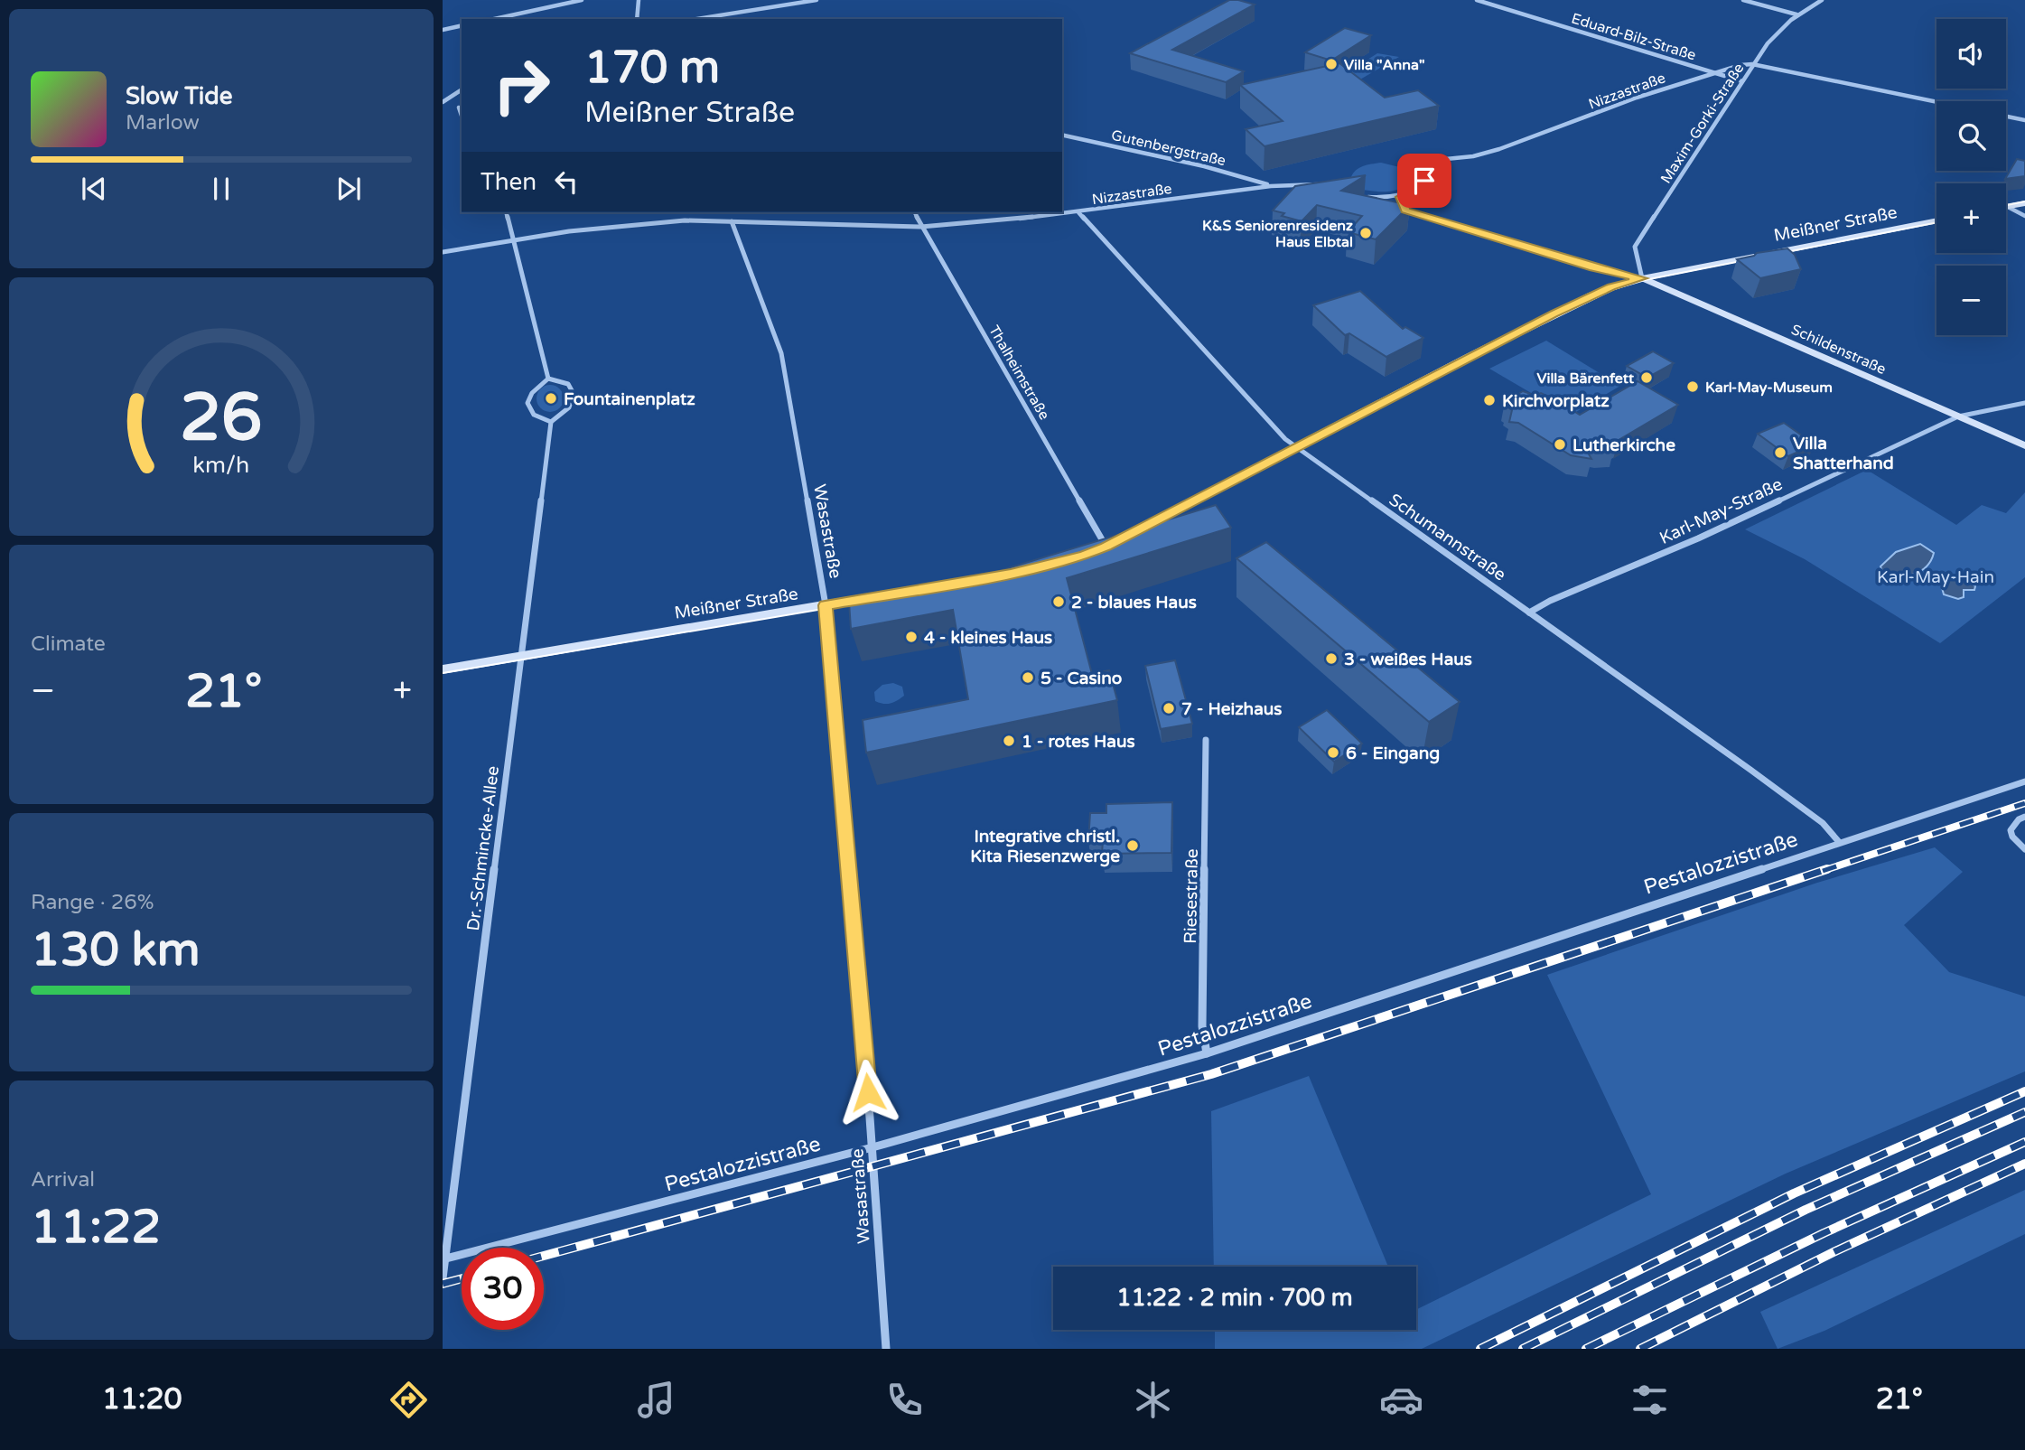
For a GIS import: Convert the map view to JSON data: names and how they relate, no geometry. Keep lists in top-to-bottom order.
{
  "streets": {
    "main road": ["Meißner Straße", "Schildenstraße"],
    "street": [
      "Eduard-Bilz-Straße",
      "Nizzastraße",
      "Maxim-Gorki-Straße",
      "Gutenbergstraße",
      "Thalheimstraße",
      "Karl-May-Straße",
      "Wasastraße",
      "Schumannstraße",
      "Dr.-Schmincke-Allee",
      "Pestalozzistraße",
      "Riesestraße"
    ]
  },
  "crossings": [
    ["Eduard-Bilz-Straße", "Nizzastraße"],
    ["Eduard-Bilz-Straße", "Maxim-Gorki-Straße"],
    ["Nizzastraße", "Gutenbergstraße"],
    ["Nizzastraße", "Thalheimstraße"],
    ["Nizzastraße", "Wasastraße"],
    ["Nizzastraße", "Schumannstraße"],
    ["Maxim-Gorki-Straße", "Meißner Straße"],
    ["Maxim-Gorki-Straße", "Schildenstraße"],
    ["Meißner Straße", "Schildenstraße"],
    ["Meißner Straße", "Thalheimstraße"],
    ["Meißner Straße", "Wasastraße"],
    ["Meißner Straße", "Schumannstraße"],
    ["Meißner Straße", "Dr.-Schmincke-Allee"],
    ["Schildenstraße", "Karl-May-Straße"],
    ["Karl-May-Straße", "Schumannstraße"],
    ["Wasastraße", "Pestalozzistraße"],
    ["Schumannstraße", "Pestalozzistraße"],
    ["Dr.-Schmincke-Allee", "Pestalozzistraße"],
    ["Pestalozzistraße", "Riesestraße"]
  ],
  "parks": ["Karl-May-Hain"],
  "places": [
    "Villa \"Anna\"",
    "K&S Seniorenresidenz Haus Elbtal",
    "Villa Bärenfett",
    "Karl-May-Museum",
    "Fountainenplatz",
    "Kirchvorplatz",
    "Lutherkirche",
    "Villa Shatterhand",
    "2 - blaues Haus",
    "4 - kleines Haus",
    "3 - weißes Haus",
    "5 - Casino",
    "7 - Heizhaus",
    "1 - rotes Haus",
    "6 - Eingang",
    "Integrative christl. Kita Riesenzwerge"
  ],
  "page": {
    "map_buttons": ["+", "−"],
    "turn": ["170 m", "Meißner Straße"],
    "song": ["Slow Tide", "Marlow"],
    "then": "Then",
    "tile": [
      "Climate",
      ["Range · 26%", "130 km"],
      ["Arrival", "11:22"]
    ],
    "heat": ["−", "21°", "+"],
    "limit": "30",
    "trip": "11:22 · 2 min · 700 m",
    "tabs": ["11:20", "21°"],
    "gauge": ["26", "km/h"]
  }
}
